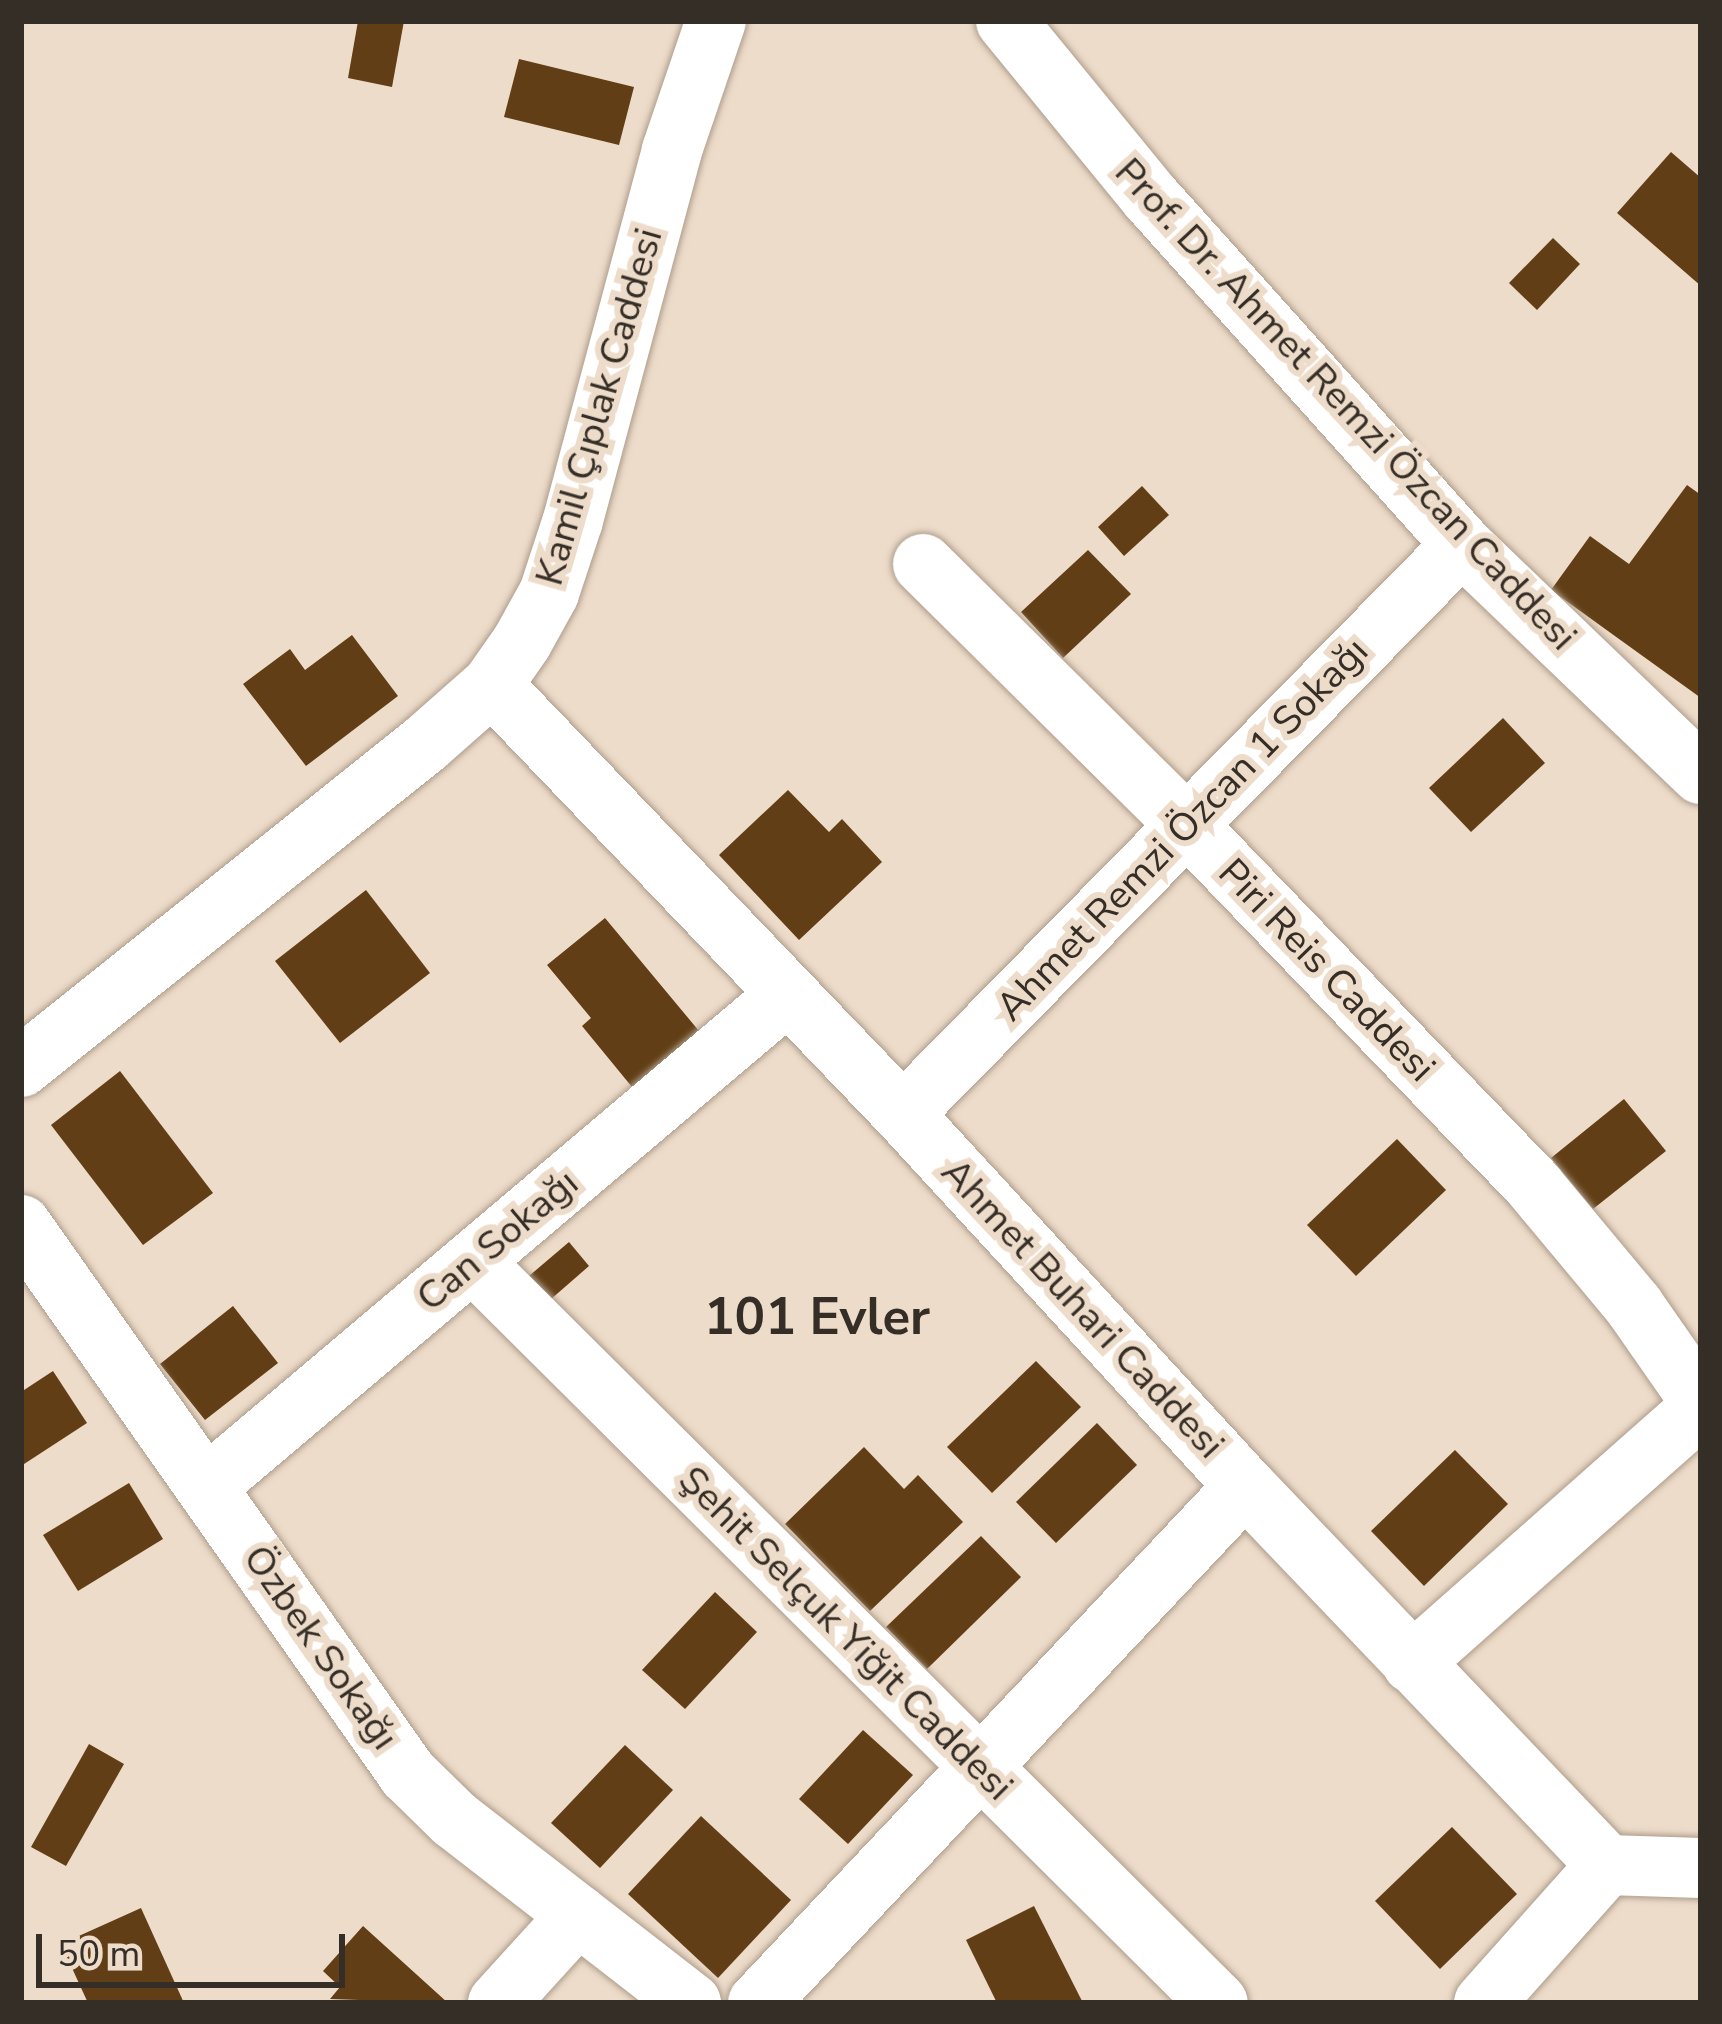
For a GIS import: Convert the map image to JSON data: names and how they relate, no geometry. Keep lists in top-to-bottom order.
{
  "streets": {
    "street": [
      "Prof. Dr. Ahmet Remzi Özcan Caddesi",
      "Kamil Çıplak Caddesi",
      "Ahmet Remzi Özcan 1 Sokağı",
      "Piri Reis Caddesi",
      "Can Sokağı",
      "Ahmet Buhari Caddesi",
      "Şehit Selçuk Yiğit Caddesi",
      "Özbek Sokağı"
    ]
  },
  "crossings": [
    ["Prof. Dr. Ahmet Remzi Özcan Caddesi", "Ahmet Remzi Özcan 1 Sokağı"],
    ["Kamil Çıplak Caddesi", "Ahmet Buhari Caddesi"],
    ["Ahmet Remzi Özcan 1 Sokağı", "Piri Reis Caddesi"],
    ["Ahmet Remzi Özcan 1 Sokağı", "Ahmet Buhari Caddesi"],
    ["Can Sokağı", "Ahmet Buhari Caddesi"],
    ["Can Sokağı", "Şehit Selçuk Yiğit Caddesi"],
    ["Can Sokağı", "Özbek Sokağı"]
  ],
  "districts": ["101 Evler"],
  "scale_bar": "50 m"
}
